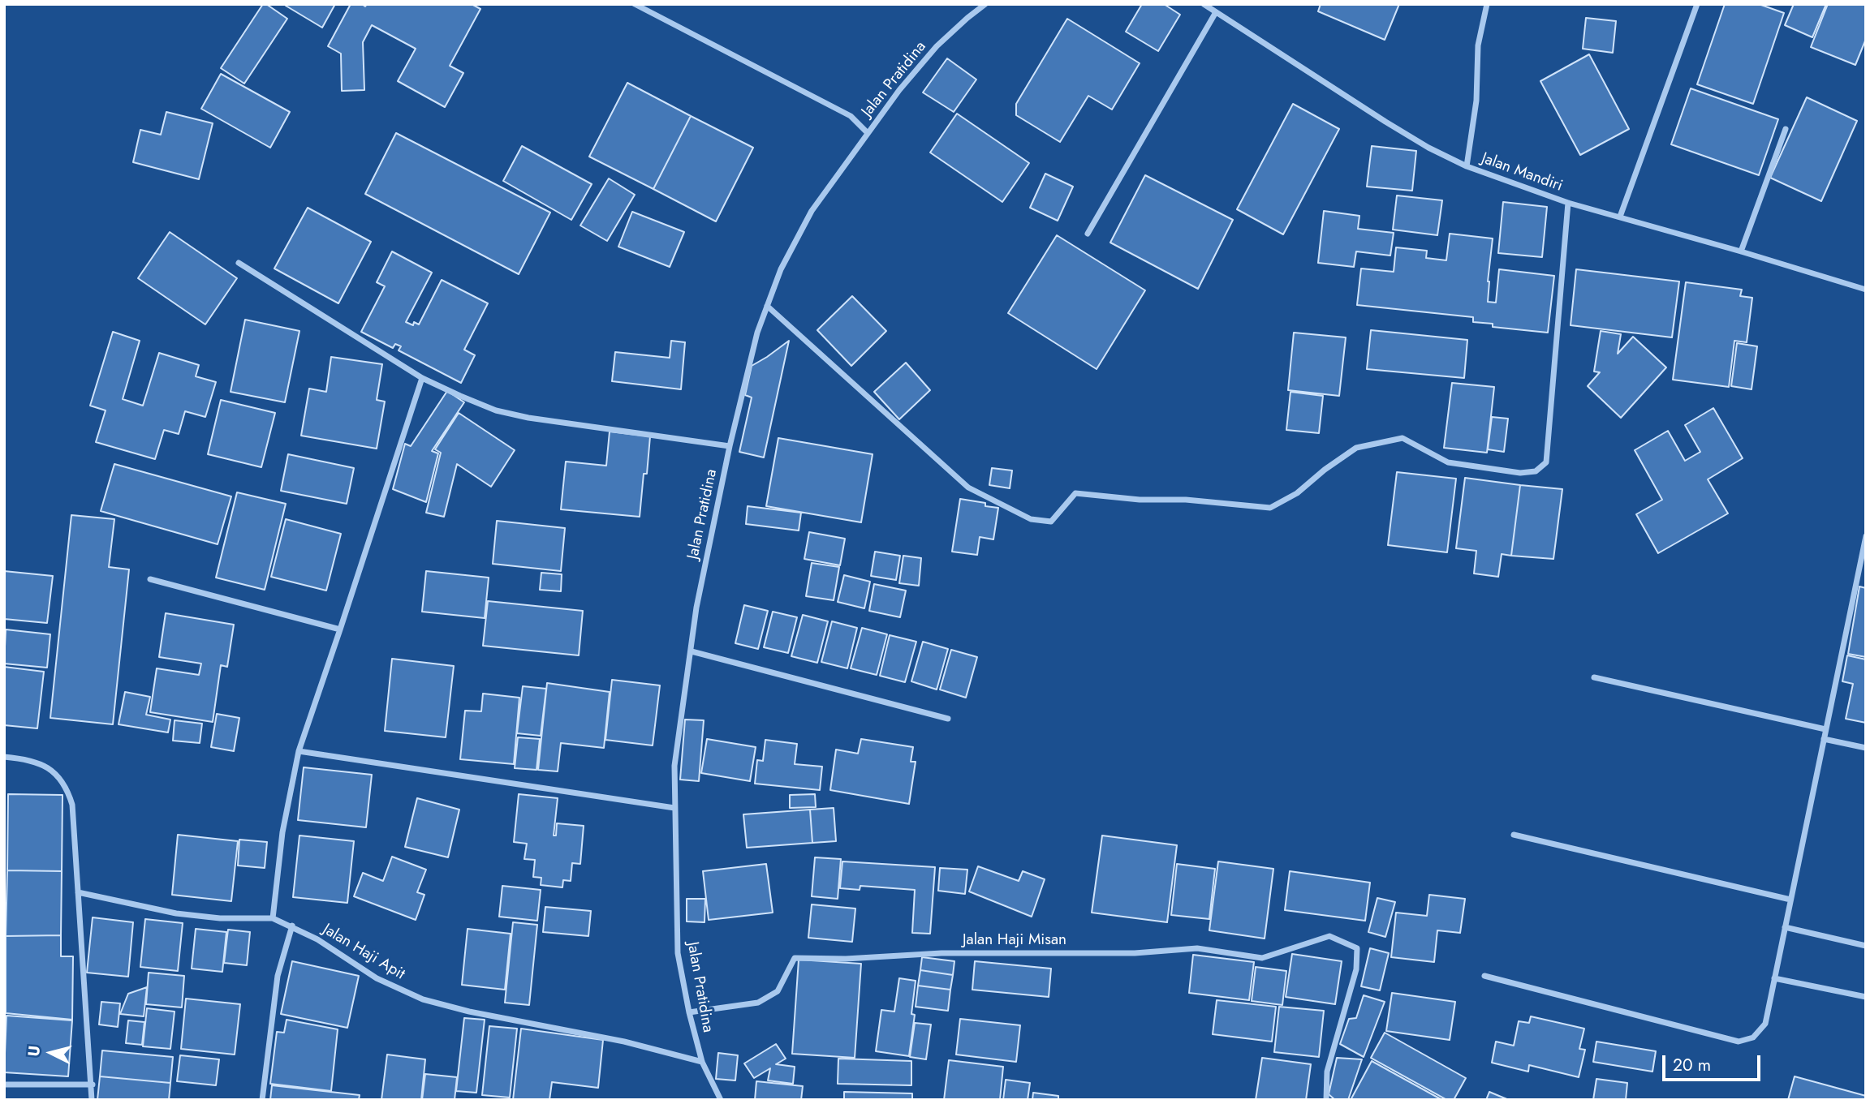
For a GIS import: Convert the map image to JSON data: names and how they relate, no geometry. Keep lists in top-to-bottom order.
{
  "streets": {
    "street": [
      "Jalan Pratidina",
      "Jalan Mandiri",
      "Jalan Haji Misan",
      "Jalan Haji Apit"
    ]
  },
  "crossings": [
    ["Jalan Pratidina", "Jalan Haji Misan"],
    ["Jalan Pratidina", "Jalan Haji Apit"]
  ],
  "scale_bar": "20 m",
  "north": "left"
}
